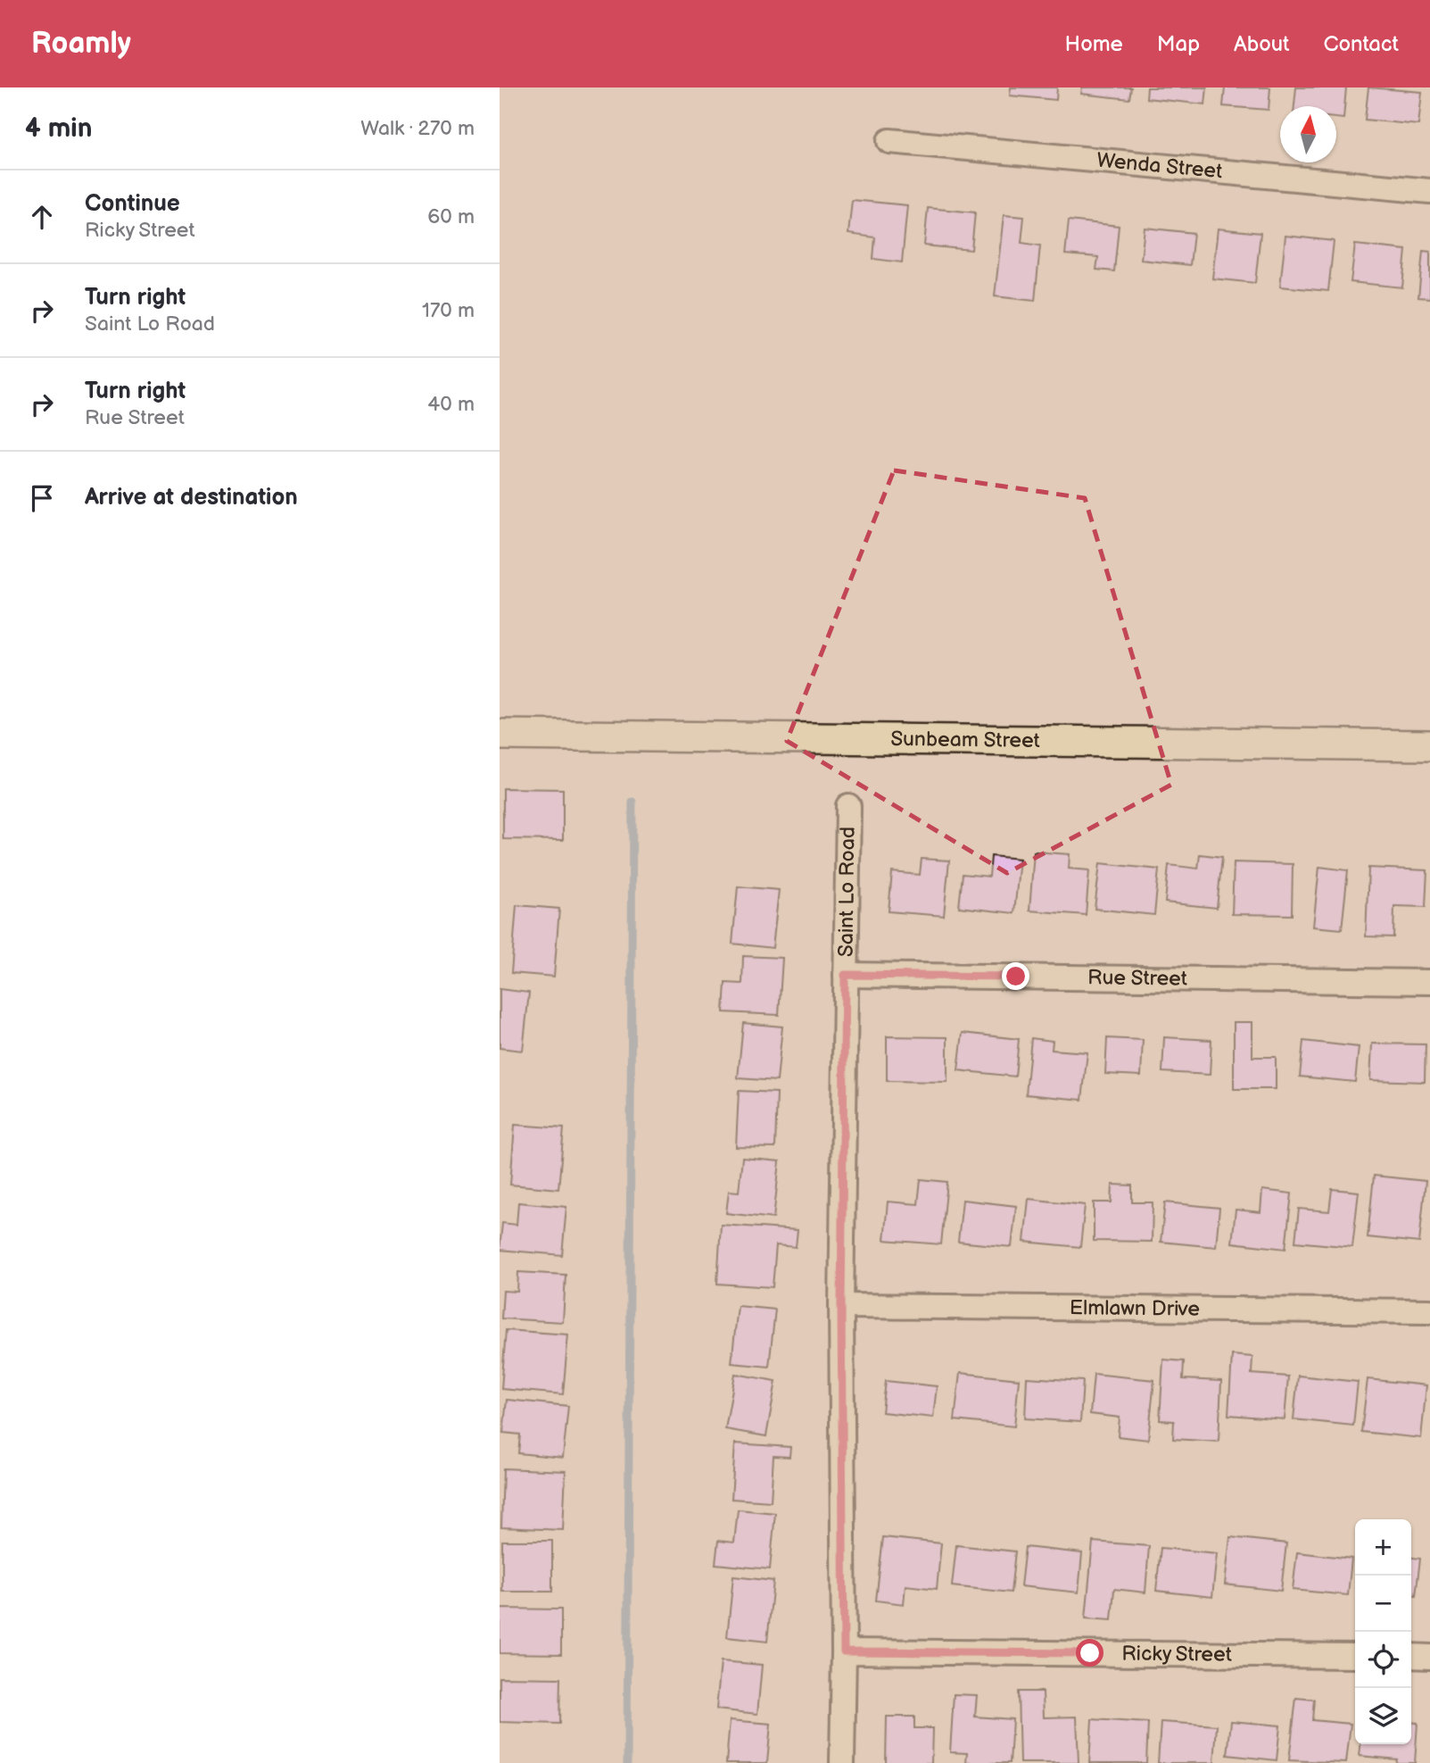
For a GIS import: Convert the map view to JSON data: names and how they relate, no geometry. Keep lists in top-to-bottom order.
{
  "streets": {
    "street": [
      "Wenda Street",
      "Sunbeam Street",
      "Saint Lo Road",
      "Rue Street",
      "Elmlawn Drive",
      "Ricky Street"
    ]
  },
  "crossings": [
    ["Saint Lo Road", "Rue Street"],
    ["Saint Lo Road", "Elmlawn Drive"],
    ["Saint Lo Road", "Ricky Street"]
  ],
  "north": "top",
  "page": {
    "header": "Roamly",
    "nav": [
      "Home",
      "Map",
      "About",
      "Contact"
    ],
    "heading": ["4 min", "Walk · 270 m"],
    "list": [
      ["Continue", "Ricky Street", "60 m"],
      ["Turn right", "Saint Lo Road", "170 m"],
      ["Turn right", "Rue Street", "40 m"],
      "Arrive at destination"
    ],
    "map_buttons": ["+", "−"]
  }
}
